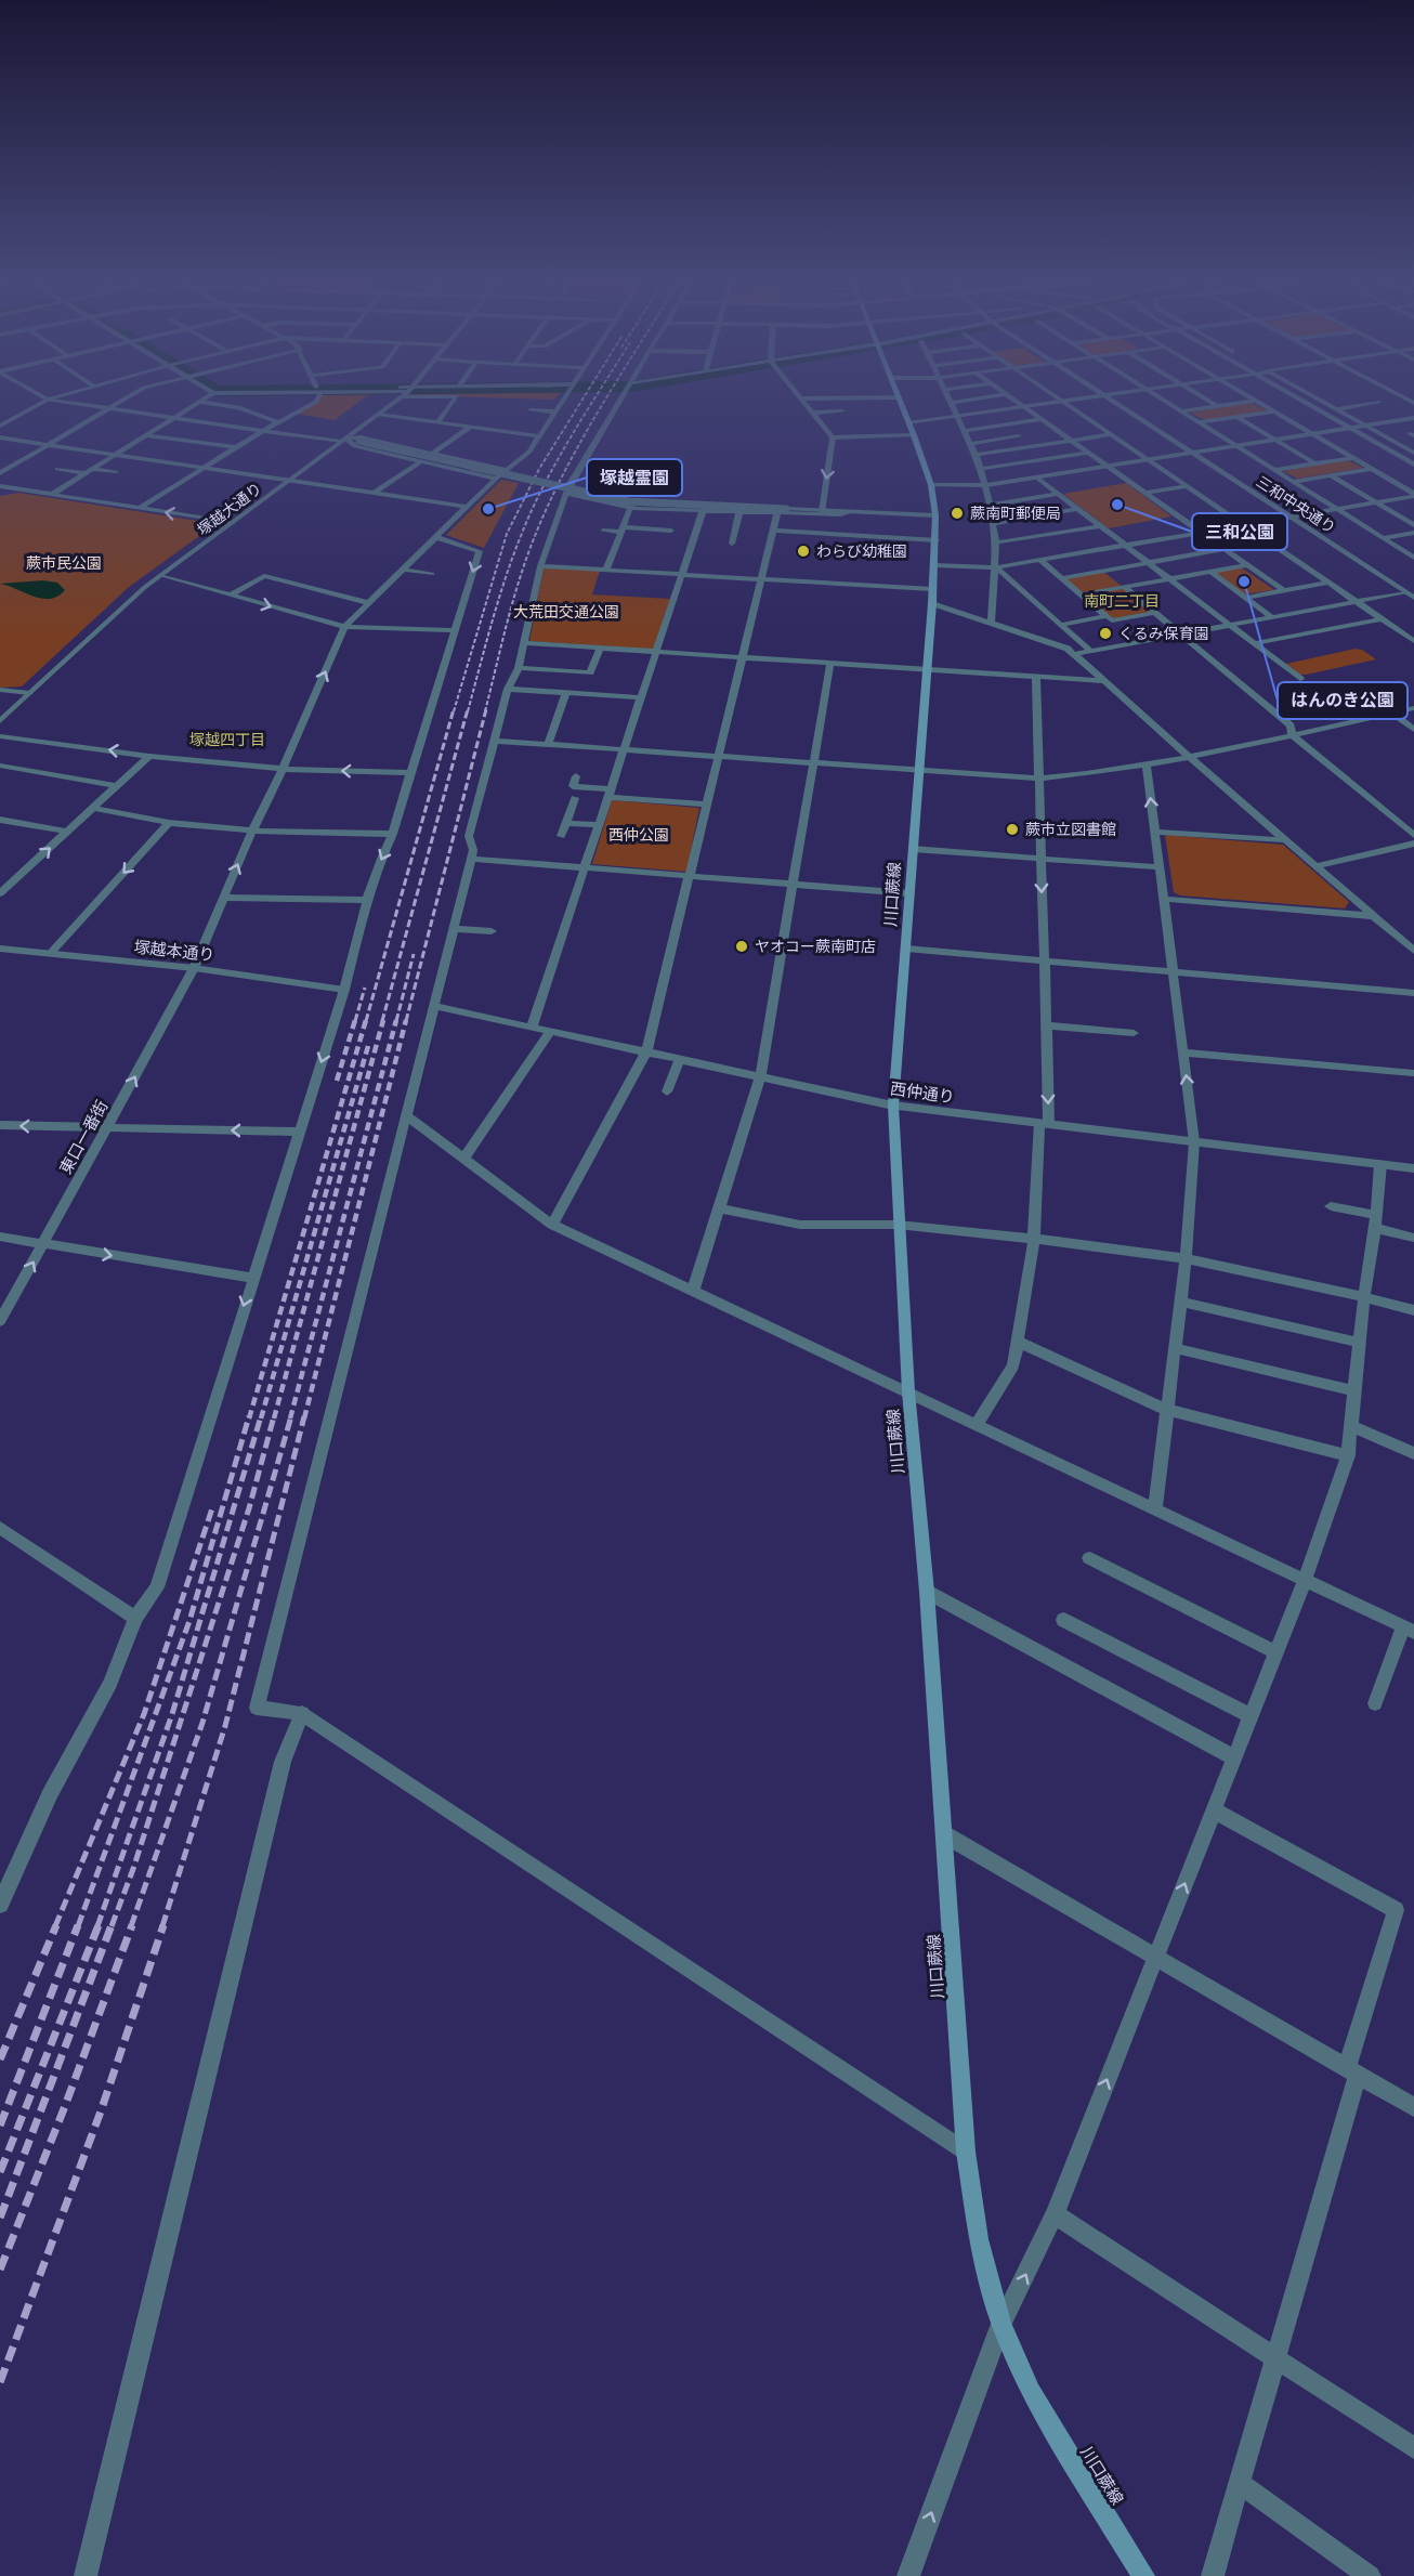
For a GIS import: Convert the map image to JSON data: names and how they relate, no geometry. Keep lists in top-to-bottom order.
{
  "streets": {
    "main road": ["川口蕨線"],
    "street": [
      "三和中央通り",
      "塚越大通り",
      "塚越本通り",
      "西仲通り",
      "東口一番街"
    ]
  },
  "crossings": [
    ["川口蕨線", "西仲通り"],
    ["塚越本通り", "東口一番街"]
  ],
  "one_way": ["東口一番街"],
  "districts": ["南町二丁目", "塚越四丁目"],
  "parks": ["蕨市民公園", "大荒田交通公園", "西仲公園"],
  "places": [
    "三和公園",
    "塚越霊園",
    "蕨南町郵便局",
    "わらび幼稚園",
    "はんのき公園",
    "くるみ保育園",
    "蕨市立図書館",
    "ヤオコー蕨南町店"
  ]
}
